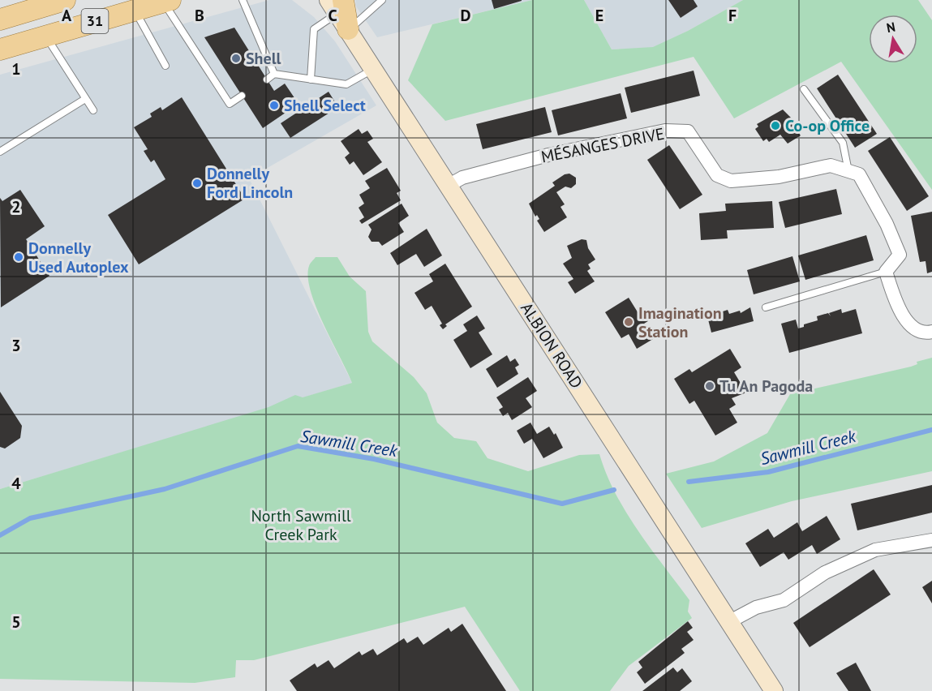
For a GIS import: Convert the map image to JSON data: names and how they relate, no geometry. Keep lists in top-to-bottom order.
{
  "streets": {
    "main road": ["31"],
    "street": ["MÉSANGES DRIVE", "ALBION ROAD"]
  },
  "crossings": [
    ["MÉSANGES DRIVE", "ALBION ROAD"]
  ],
  "water": ["Sawmill Creek"],
  "parks": ["North Sawmill Creek Park"],
  "places": [
    "Shell",
    "Shell Select",
    "Co-op Office",
    "Donnelly Ford Lincoln",
    "Donnelly Used Autoplex",
    "Imagination Station",
    "Tu An Pagoda"
  ],
  "north": "top",
  "grid": {
    "columns": [
      "A",
      "B",
      "C",
      "D",
      "E",
      "F"
    ],
    "rows": [
      "1",
      "2",
      "3",
      "4",
      "5"
    ]
  }
}
